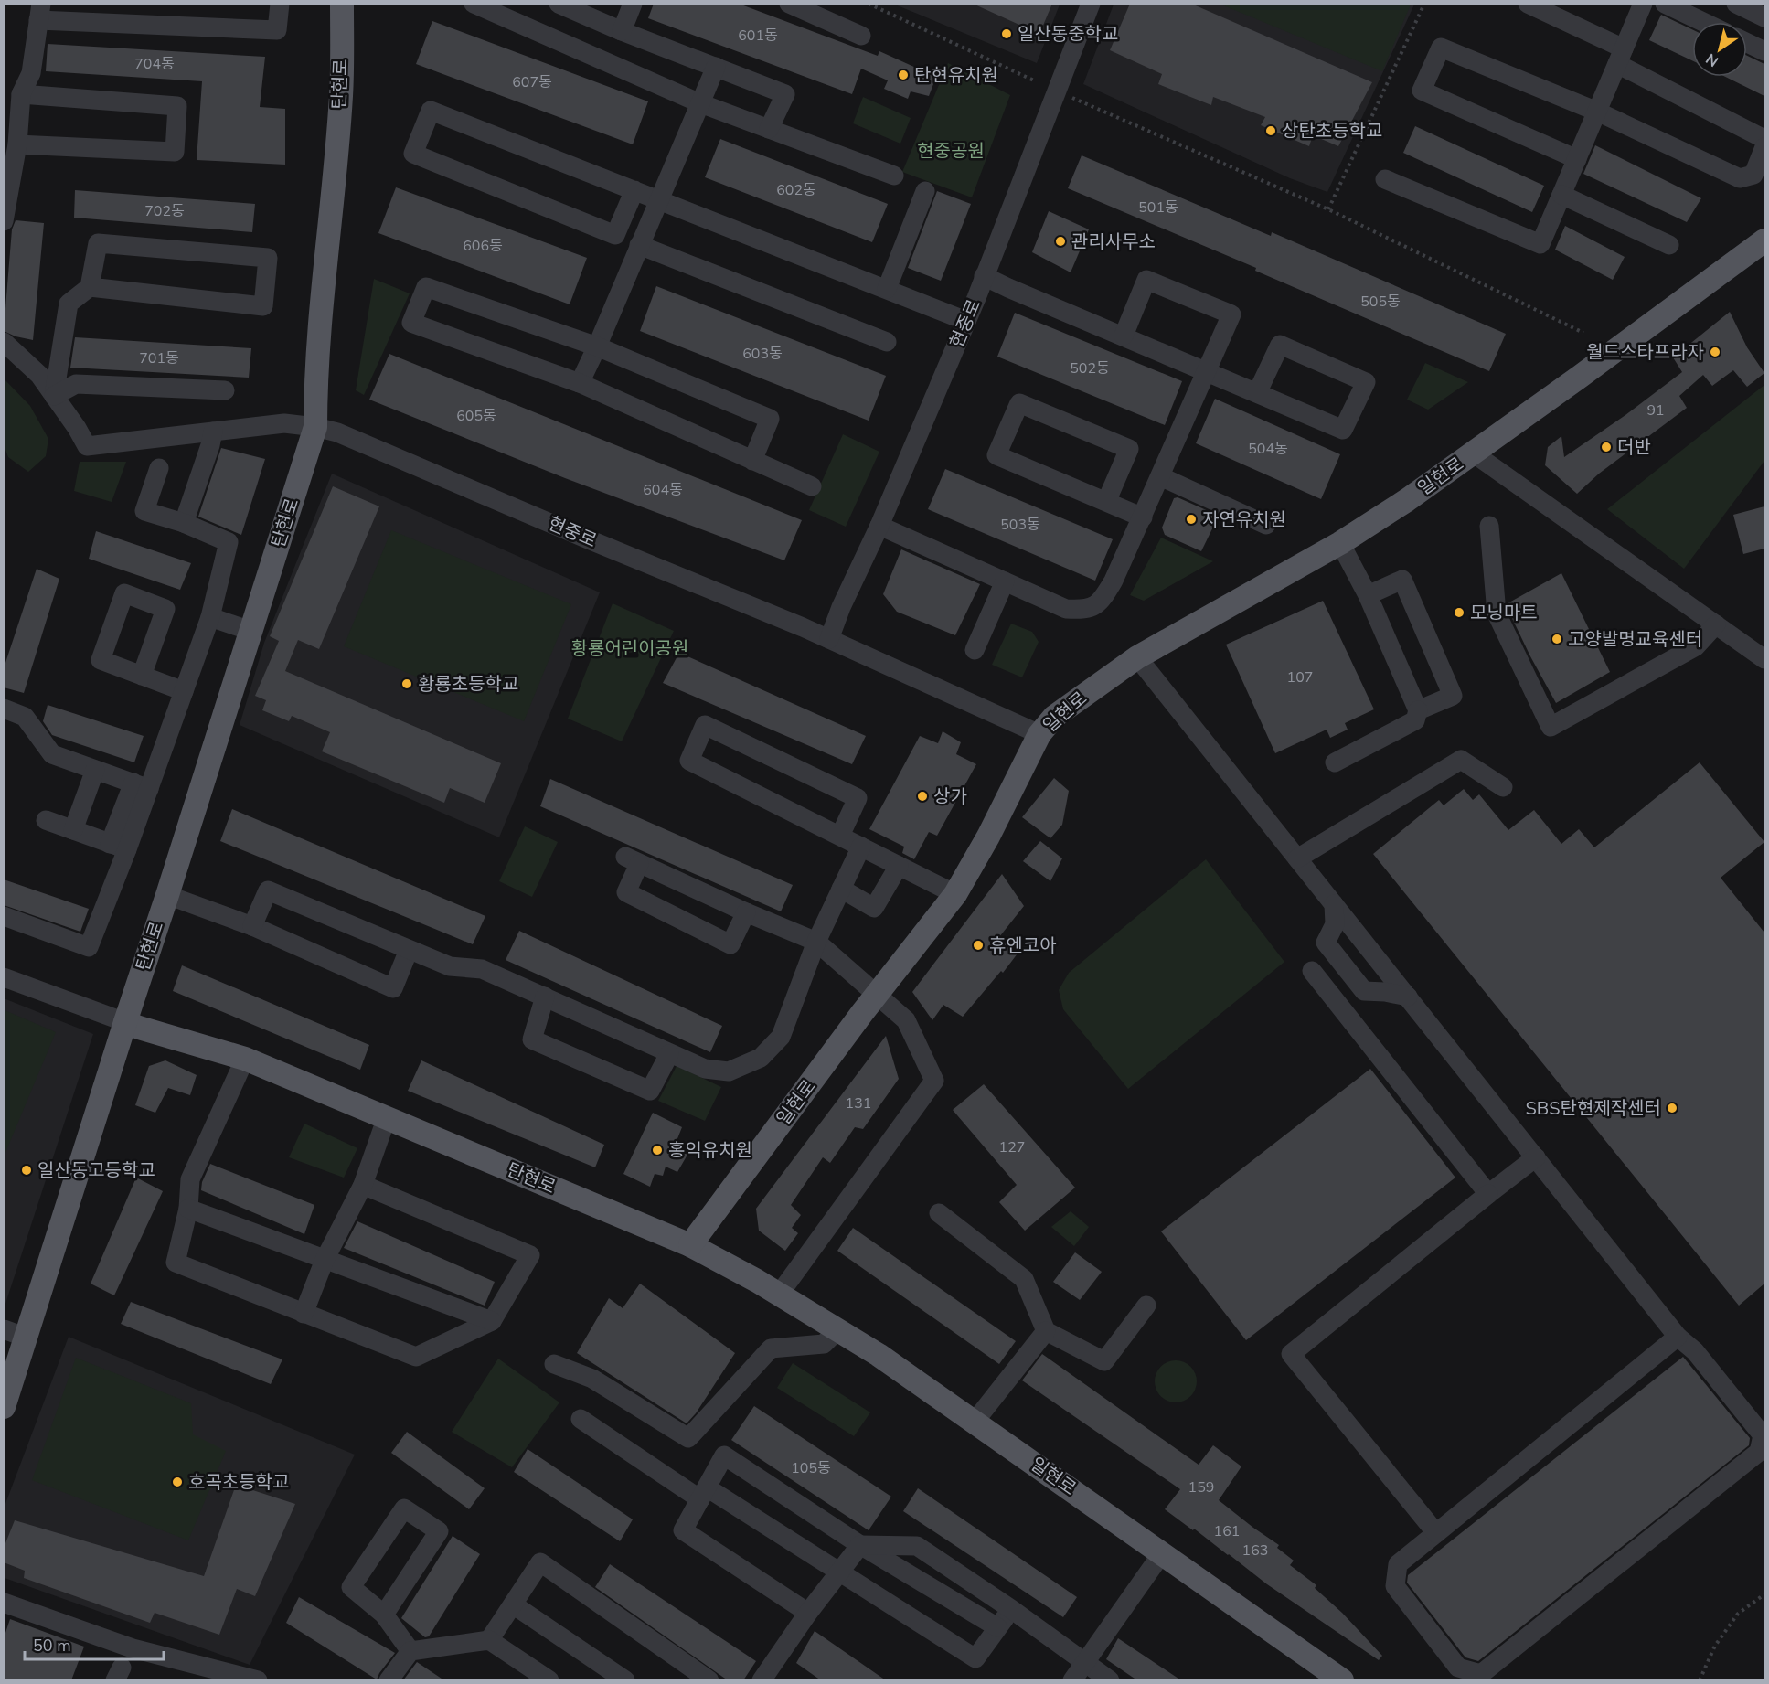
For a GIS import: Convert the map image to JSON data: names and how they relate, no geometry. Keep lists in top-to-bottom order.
{
  "streets": {
    "main road": ["탄현로", "일현로"],
    "street": ["현중로"]
  },
  "crossings": [
    ["탄현로", "현중로"],
    ["탄현로", "일현로"],
    ["현중로", "일현로"]
  ],
  "parks": ["현중공원", "황룡어린이공원"],
  "places": [
    "일산동중학교",
    "탄현유치원",
    "상탄초등학교",
    "관리사무소",
    "월드스타프라자",
    "더반",
    "자연유치원",
    "모닝마트",
    "고양발명교육센터",
    "황룡초등학교",
    "상가",
    "휴엔코아",
    "SBS탄현제작센터",
    "홍익유치원",
    "일산동고등학교",
    "호곡초등학교"
  ],
  "house_numbers": [
    "601동",
    "704동",
    "607동",
    "602동",
    "501동",
    "702동",
    "606동",
    "505동",
    "603동",
    "701동",
    "502동",
    "91",
    "605동",
    "504동",
    "604동",
    "503동",
    "107",
    "131",
    "127",
    "105동",
    "159",
    "161",
    "163"
  ],
  "scale_bar": "50 m",
  "north": "bottom left"
}
